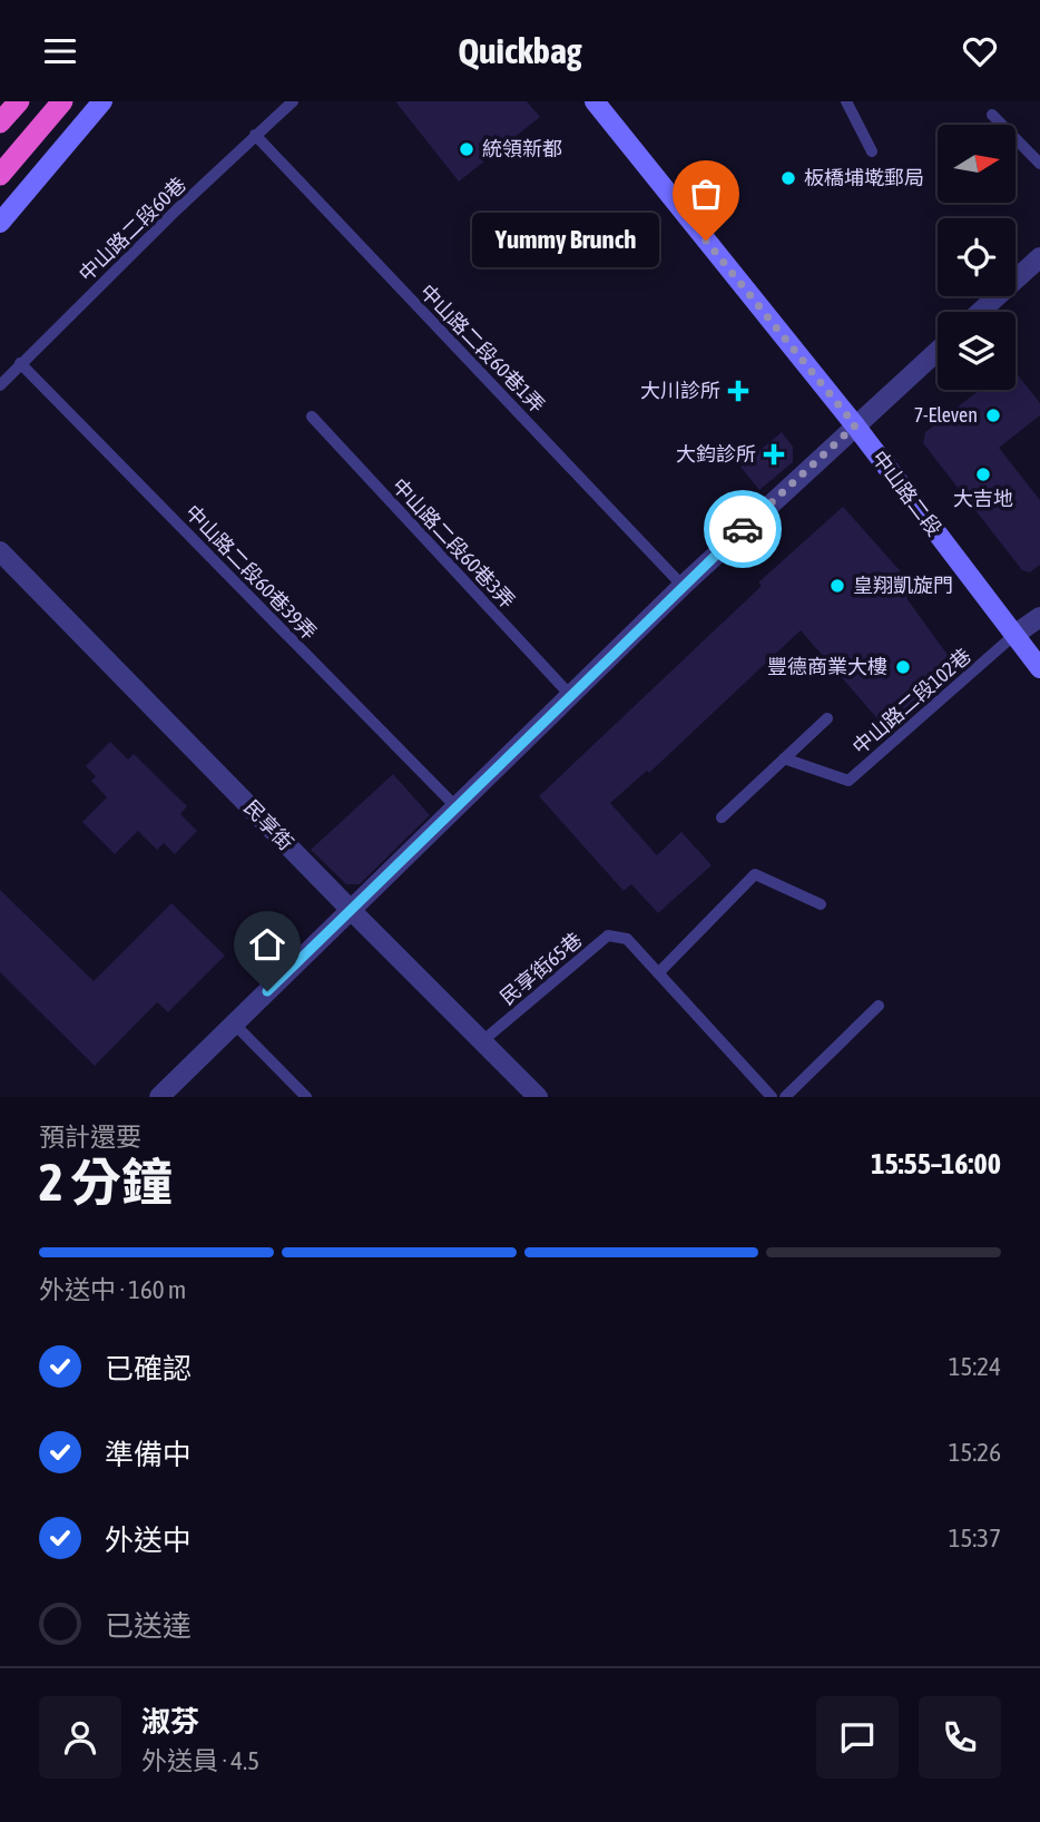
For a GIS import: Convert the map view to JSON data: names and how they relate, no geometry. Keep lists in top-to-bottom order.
{
  "streets": {
    "main road": ["中山路二段"],
    "street": ["民享街"],
    "lane": [
      "中山路二段60巷",
      "中山路二段60巷1弄",
      "中山路二段60巷3弄",
      "中山路二段60巷39弄",
      "中山路二段102巷",
      "民享街65巷"
    ]
  },
  "crossings": [
    ["中山路二段60巷", "中山路二段60巷1弄"],
    ["中山路二段60巷", "中山路二段60巷39弄"],
    ["中山路二段", "中山路二段102巷"],
    ["民享街", "民享街65巷"]
  ],
  "places": {
    "other": [
      "統領新都",
      "板橋埔墘郵局",
      "Yummy Brunch",
      "7-Eleven",
      "大吉地",
      "皇翔凱旋門",
      "豐德商業大樓"
    ],
    "health": ["大川診所", "大鈞診所"]
  },
  "north": "right",
  "page": {
    "header": "Quickbag",
    "bubble": "Yummy Brunch",
    "heading": ["2 分鐘", "預計還要", "15:55–16:00"],
    "panel": ["淑芬", "外送員 · 4.5"],
    "bar": "外送中 · 160 m",
    "list": [
      ["已確認", "15:24"],
      ["準備中", "15:26"],
      ["外送中", "15:37"],
      "已送達"
    ]
  }
}
